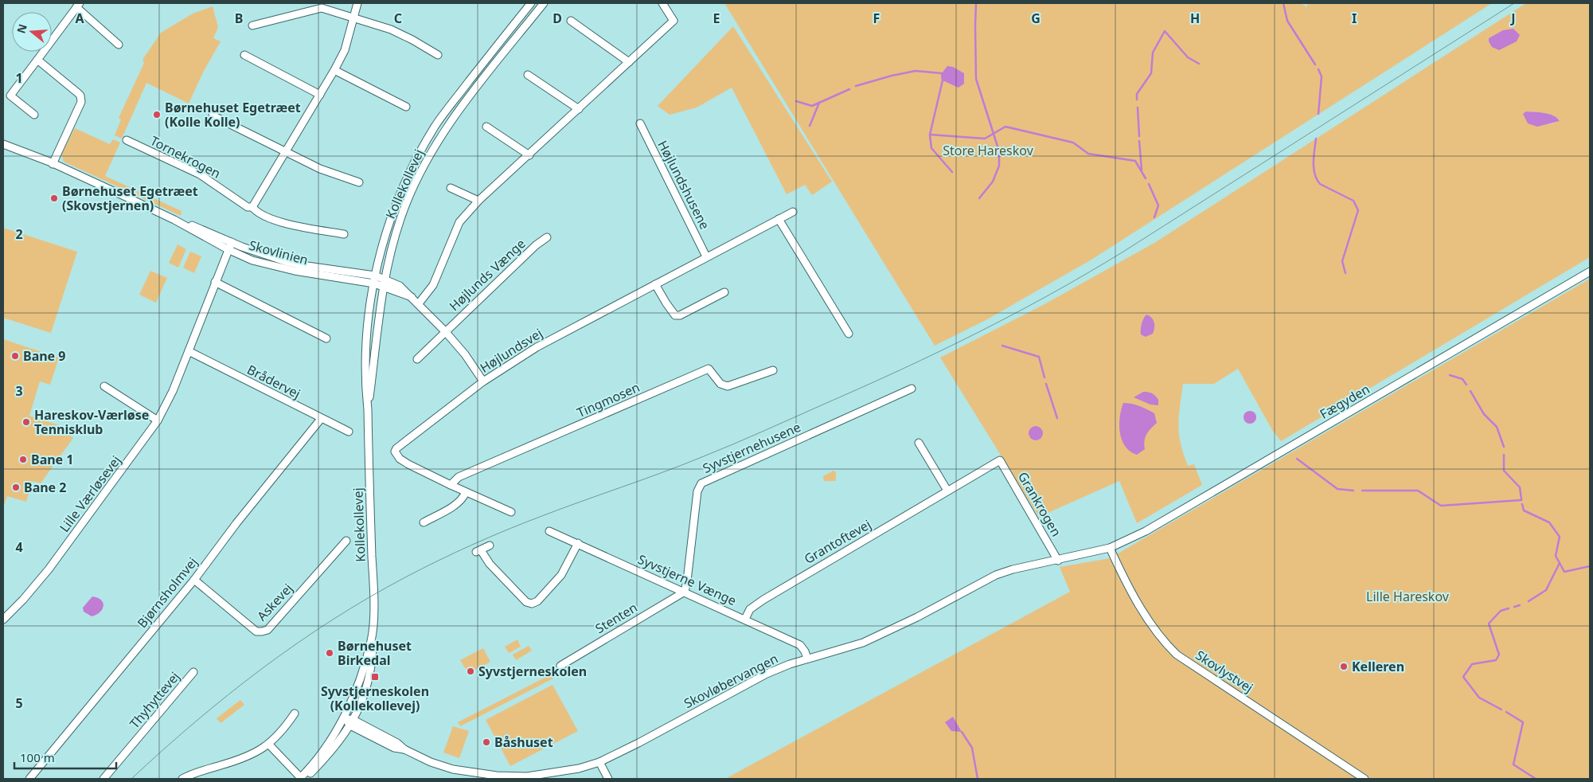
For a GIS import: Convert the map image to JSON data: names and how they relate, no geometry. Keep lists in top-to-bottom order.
{
  "streets": {
    "street": [
      "Tornekrogen",
      "Kollekollevej",
      "Højlundshusene",
      "Skovlinien",
      "Højlunds Vænge",
      "Højlundsvej",
      "Brådervej",
      "Tingmosen",
      "Fægyden",
      "Syvstjernehusene",
      "Lille Værløsevej",
      "Grankrogen",
      "Grantoftevej",
      "Syvstjerne Vænge",
      "Bjørnsholmvej",
      "Askevej",
      "Stenten",
      "Skovlystvej",
      "Skovløbervangen",
      "Thyhyttevej"
    ]
  },
  "crossings": [
    ["Kollekollevej", "Skovlinien"],
    ["Kollekollevej", "Skovløbervangen"],
    ["Højlundshusene", "Højlundsvej"],
    ["Skovlinien", "Lille Værløsevej"],
    ["Højlundsvej", "Tingmosen"],
    ["Brådervej", "Lille Værløsevej"],
    ["Brådervej", "Bjørnsholmvej"],
    ["Fægyden", "Skovlystvej"],
    ["Fægyden", "Skovløbervangen"],
    ["Syvstjernehusene", "Syvstjerne Vænge"],
    ["Syvstjernehusene", "Stenten"],
    ["Grankrogen", "Grantoftevej"],
    ["Grankrogen", "Skovløbervangen"],
    ["Grantoftevej", "Syvstjerne Vænge"],
    ["Syvstjerne Vænge", "Stenten"],
    ["Syvstjerne Vænge", "Skovløbervangen"],
    ["Bjørnsholmvej", "Askevej"],
    ["Skovlystvej", "Skovløbervangen"]
  ],
  "parks": ["Store Hareskov", "Lille Hareskov"],
  "places": {
    "other": [
      "Børnehuset Egetræet (Kolle Kolle)",
      "Børnehuset Egetræet (Skovstjernen)",
      "Bane 9",
      "Hareskov-Værløse Tennisklub",
      "Bane 1",
      "Bane 2",
      "Børnehuset Birkedal",
      "Kelleren",
      "Syvstjerneskolen",
      "Båshuset"
    ],
    "transit": ["Syvstjerneskolen (Kollekollevej)"]
  },
  "scale_bar": "100 m",
  "north": "left",
  "grid": {
    "columns": [
      "A",
      "B",
      "C",
      "D",
      "E",
      "F",
      "G",
      "H",
      "I",
      "J"
    ],
    "rows": [
      "1",
      "2",
      "3",
      "4",
      "5"
    ]
  }
}
